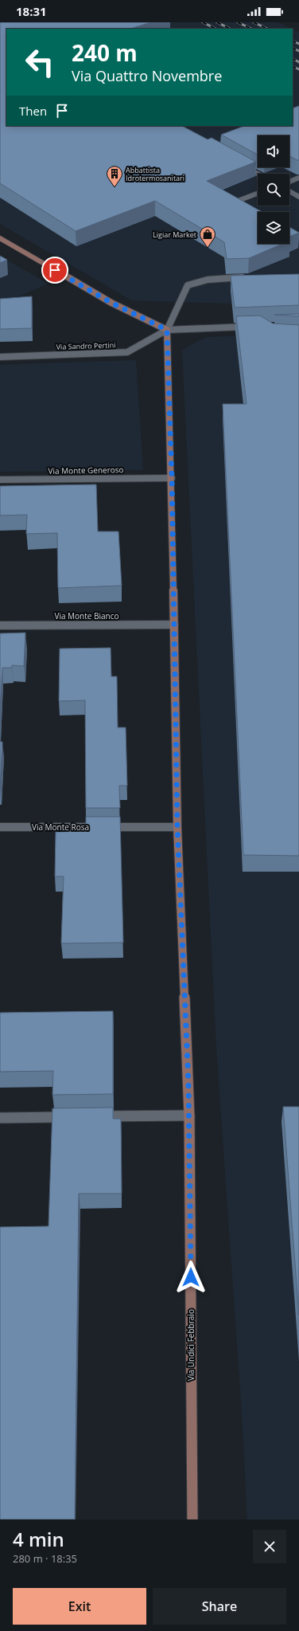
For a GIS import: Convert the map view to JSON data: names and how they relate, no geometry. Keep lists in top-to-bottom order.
{
  "streets": {
    "street": [
      "Via Sandro Pertini",
      "Via Monte Generoso",
      "Via Monte Bianco",
      "Via Monte Rosa",
      "Via Undici Febbraio"
    ]
  },
  "crossings": [
    ["Via Sandro Pertini", "Via Undici Febbraio"],
    ["Via Monte Generoso", "Via Undici Febbraio"],
    ["Via Monte Bianco", "Via Undici Febbraio"],
    ["Via Monte Rosa", "Via Undici Febbraio"]
  ],
  "places": {
    "building": ["Abbattista Idrotermosanitari"],
    "shop": ["Ligiar Market"]
  },
  "page": {
    "status": "18:31",
    "turn": ["240 m", "Via Quattro Novembre"],
    "then": "Then",
    "heading": ["4 min", "280 m · 18:35"],
    "buttons": ["Exit", "Share"]
  }
}
